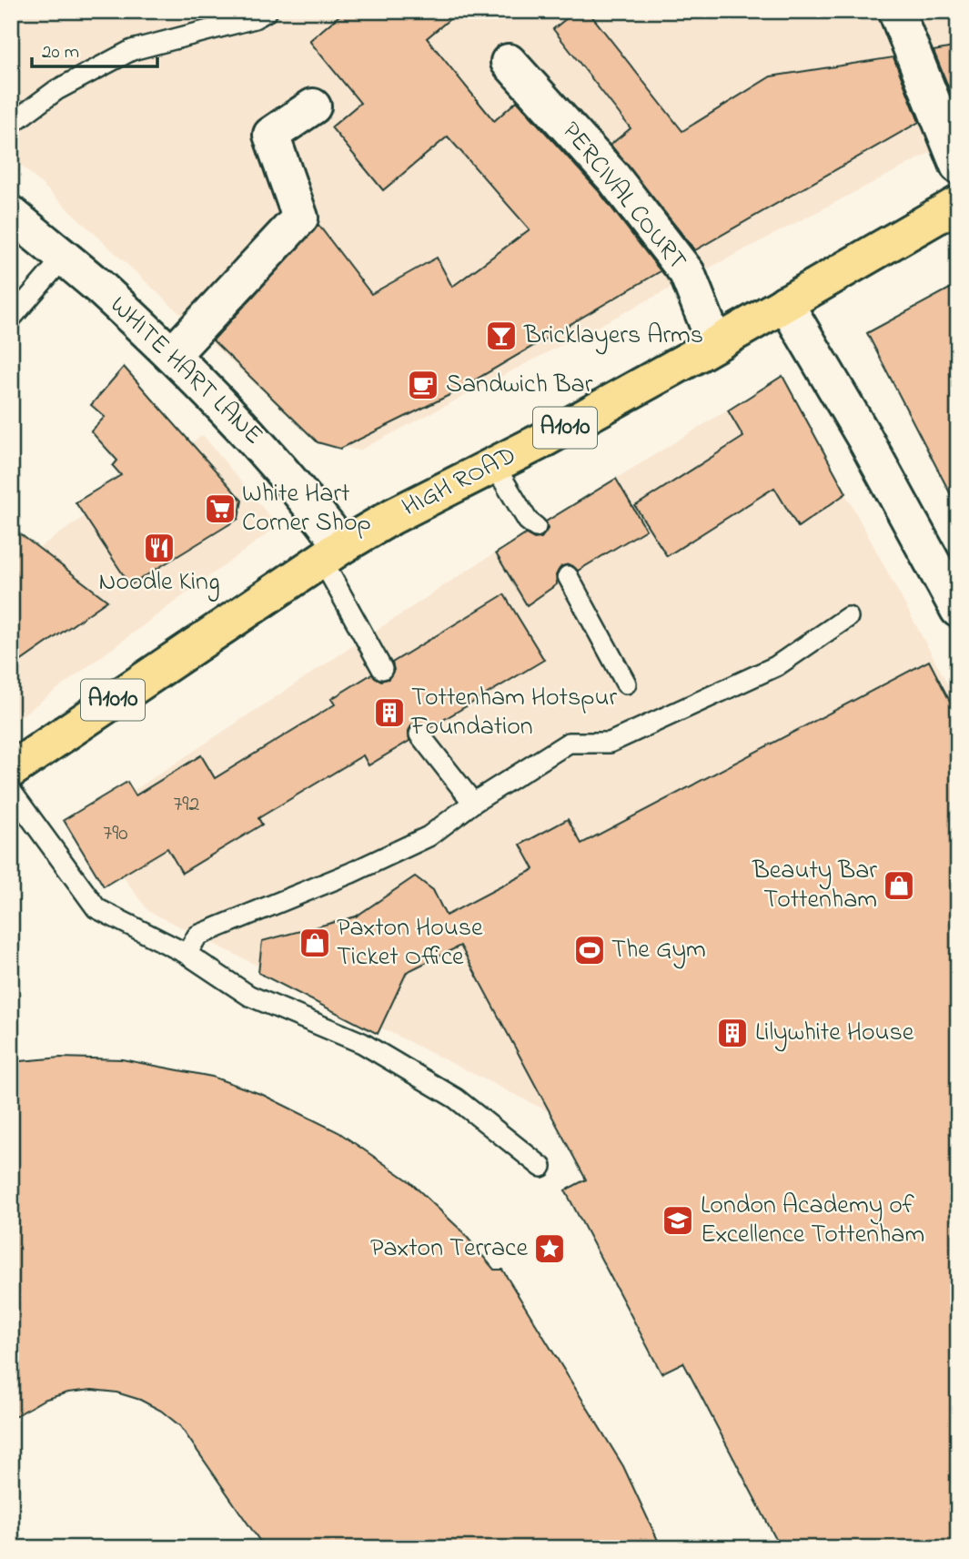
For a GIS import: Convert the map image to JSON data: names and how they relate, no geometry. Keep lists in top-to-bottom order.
{
  "streets": {
    "main road": ["A1010", "HIGH ROAD"],
    "street": ["PERCIVAL COURT", "WHITE HART LANE"]
  },
  "crossings": [
    ["PERCIVAL COURT", "HIGH ROAD"],
    ["WHITE HART LANE", "HIGH ROAD"]
  ],
  "places": {
    "bar": ["Bricklayers Arms"],
    "cafe": ["Sandwich Bar"],
    "supermarket": ["White Hart Corner Shop"],
    "restaurant": ["Noodle King"],
    "building": ["Tottenham Hotspur Foundation", "Lilywhite House"],
    "shop": ["Beauty Bar Tottenham", "Paxton House Ticket Office"],
    "sports": ["The Gym"],
    "school or university": ["London Academy of Excellence Tottenham"],
    "place": ["Paxton Terrace"]
  },
  "house_numbers": ["792", "790"],
  "scale_bar": "20 m"
}
